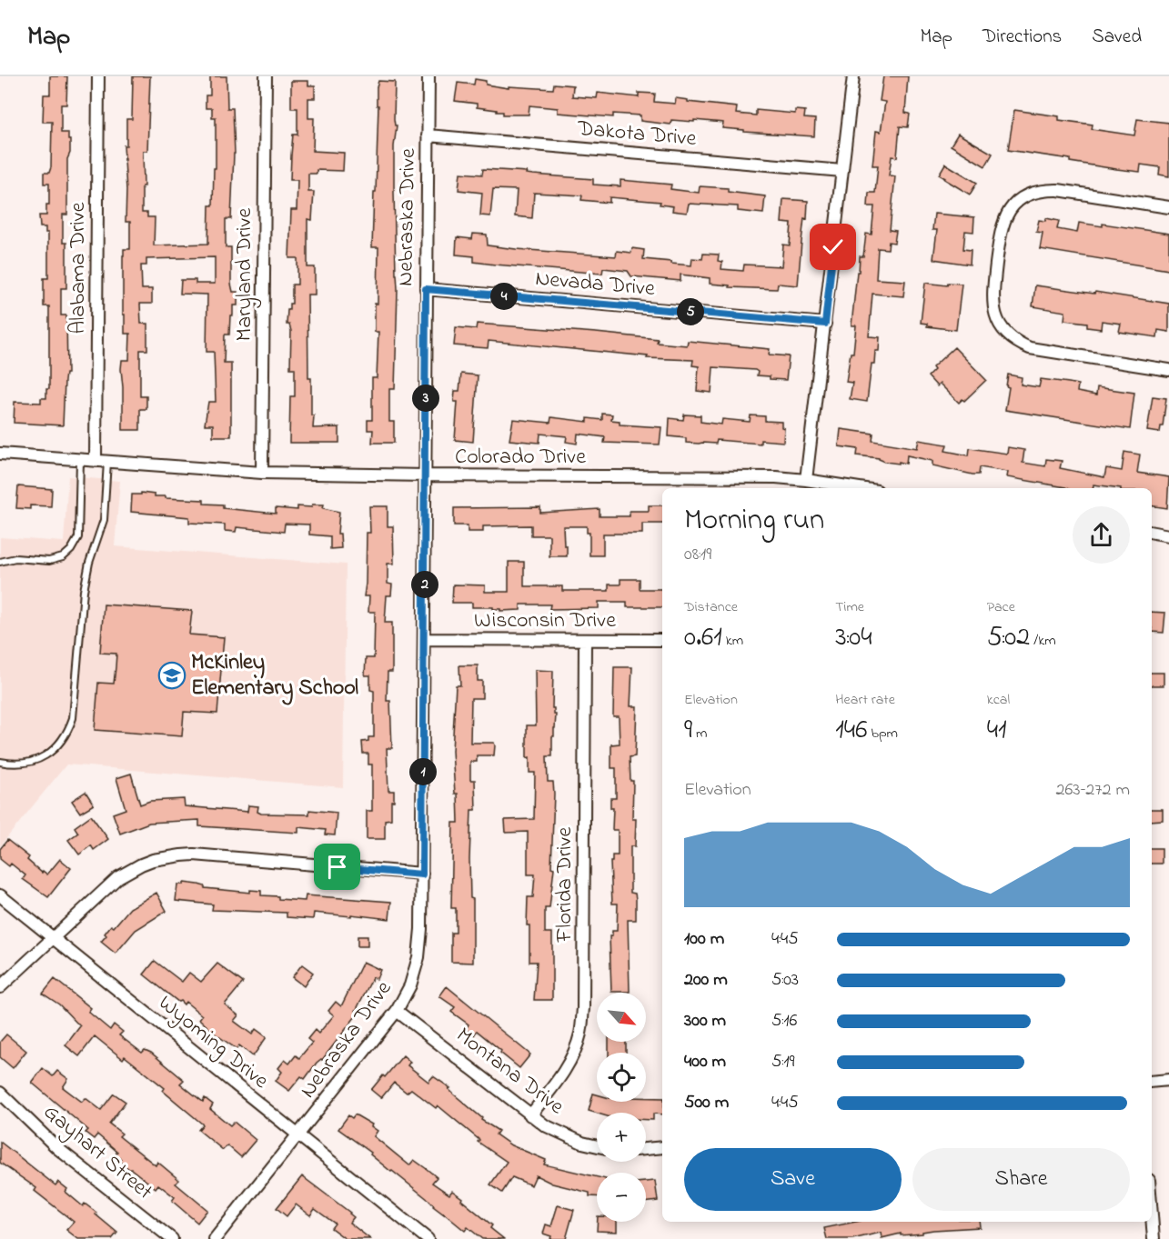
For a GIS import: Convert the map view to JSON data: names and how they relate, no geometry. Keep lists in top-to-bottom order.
{
  "streets": {
    "street": [
      "Dakota Drive",
      "Nebraska Drive",
      "Alabama Drive",
      "Maryland Drive",
      "Nevada Drive",
      "Colorado Drive",
      "Wisconsin Drive",
      "Florida Drive",
      "Wyoming Drive",
      "Montana Drive",
      "Gayhart Street"
    ]
  },
  "crossings": [
    ["Dakota Drive", "Nebraska Drive"],
    ["Nebraska Drive", "Nevada Drive"],
    ["Nebraska Drive", "Colorado Drive"],
    ["Nebraska Drive", "Wisconsin Drive"],
    ["Nebraska Drive", "Wyoming Drive"],
    ["Nebraska Drive", "Montana Drive"],
    ["Alabama Drive", "Colorado Drive"],
    ["Maryland Drive", "Colorado Drive"],
    ["Wisconsin Drive", "Florida Drive"],
    ["Florida Drive", "Montana Drive"]
  ],
  "places": {
    "school or university": ["McKinley Elementary School"]
  },
  "north": "bottom right",
  "page": {
    "header": "Map",
    "nav": ["Map", "Directions", "Saved"],
    "pins": [
      "4",
      "5",
      "3",
      "2",
      "1"
    ],
    "heading": ["Morning run", "08:19"],
    "stats": [
      ["Distance", "0.61 km"],
      ["Time", "3:04"],
      ["Pace", "5:02 /km"],
      ["Elevation", "9 m"],
      ["Heart rate", "146 bpm"],
      ["kcal", "41"]
    ],
    "chart": ["Elevation", "263–272 m"],
    "list": [
      {
        "name": "100 m",
        "note": "4:45"
      },
      {
        "name": "200 m",
        "note": "5:03"
      },
      {
        "name": "300 m",
        "note": "5:16"
      },
      {
        "name": "400 m",
        "note": "5:19"
      },
      {
        "name": "500 m",
        "note": "4:45"
      }
    ],
    "map_buttons": ["+", "−"],
    "buttons": ["Save", "Share"]
  }
}
